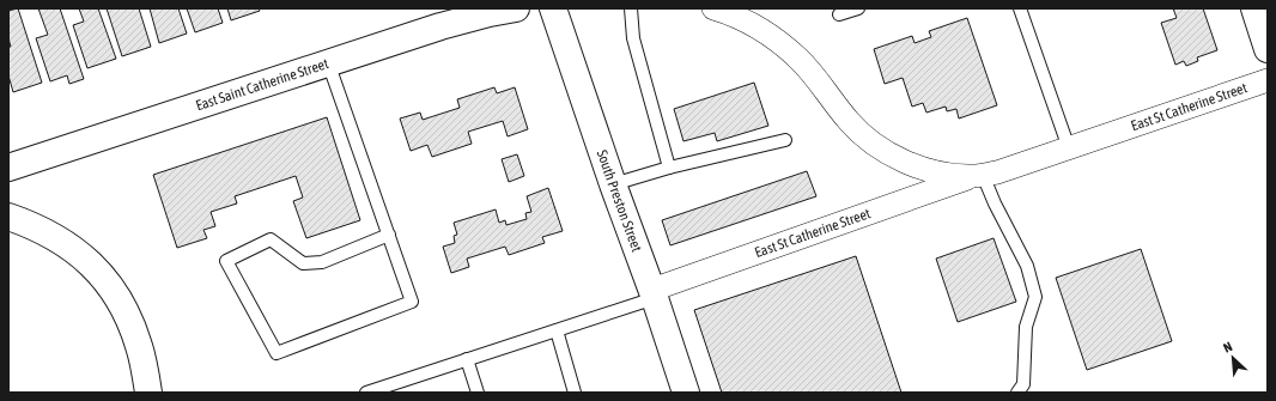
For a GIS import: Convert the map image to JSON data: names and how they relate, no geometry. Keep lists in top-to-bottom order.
{
  "streets": {
    "main road": ["East Saint Catherine Street", "South Preston Street"],
    "street": ["East St Catherine Street"]
  },
  "crossings": [
    ["East St Catherine Street", "South Preston Street"]
  ],
  "north": "top left"
}
